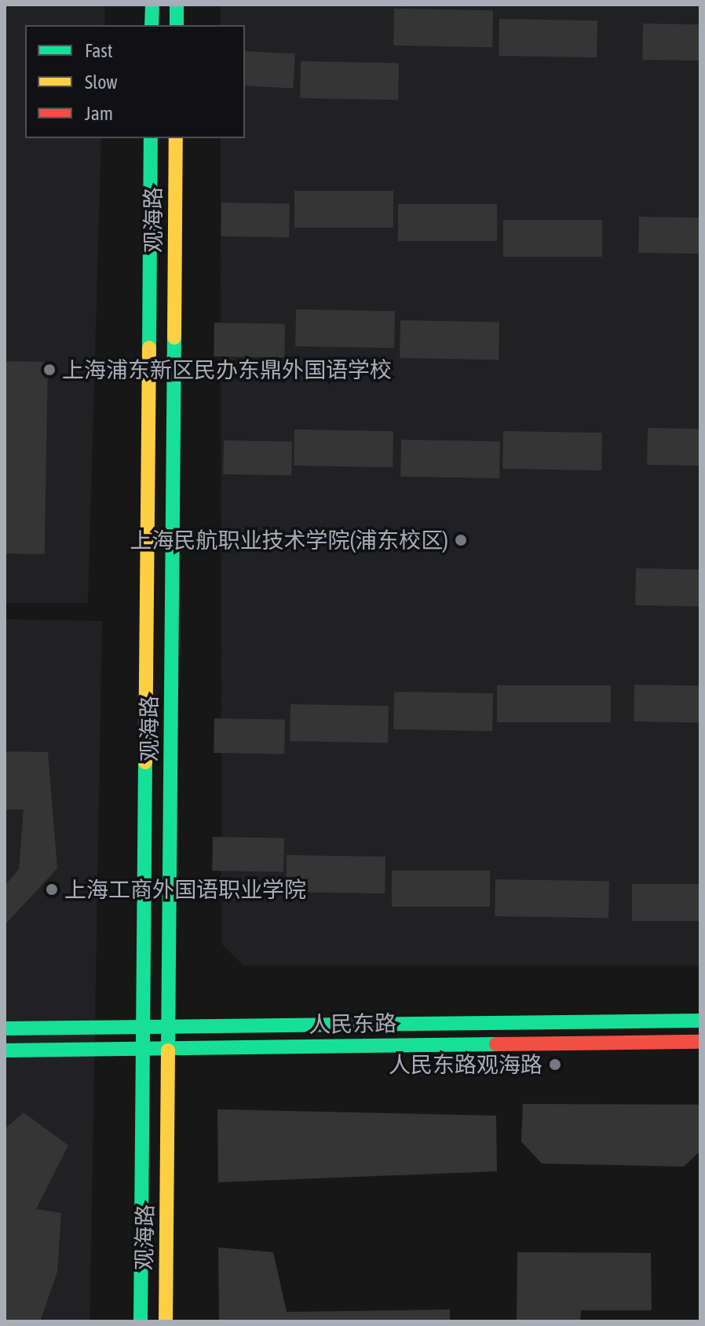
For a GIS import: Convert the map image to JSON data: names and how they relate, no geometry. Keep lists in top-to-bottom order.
{
  "streets": {
    "main road": ["观海路", "人民东路"]
  },
  "crossings": [
    ["观海路", "人民东路"]
  ],
  "places": [
    "上海浦东新区民办东鼎外国语学校",
    "上海民航职业技术学院(浦东校区)",
    "上海工商外国语职业学院",
    "人民东路观海路"
  ],
  "legend": ["Fast", "Slow", "Jam"]
}
